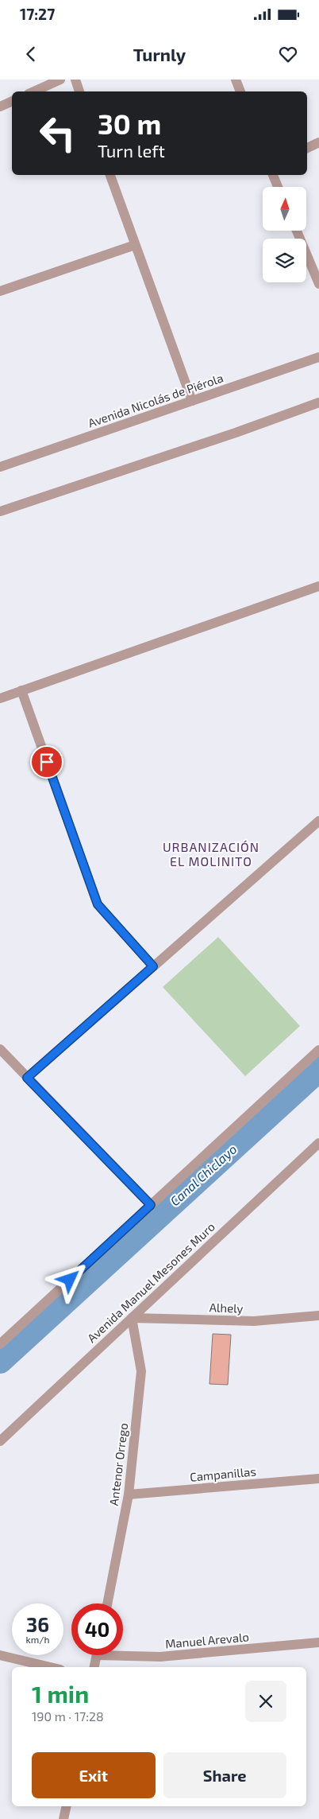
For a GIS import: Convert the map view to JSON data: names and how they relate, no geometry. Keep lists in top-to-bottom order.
{
  "streets": {
    "street": [
      "Avenida Nicolás de Piérola",
      "Avenida Manuel Mesones Muro",
      "Alhely",
      "Antenor Orrego",
      "Campanillas",
      "Manuel Arevalo"
    ]
  },
  "crossings": [
    ["Avenida Manuel Mesones Muro", "Alhely"],
    ["Avenida Manuel Mesones Muro", "Antenor Orrego"],
    ["Alhely", "Antenor Orrego"],
    ["Antenor Orrego", "Campanillas"]
  ],
  "districts": ["URBANIZACIÓN EL MOLINITO"],
  "water": ["Canal Chiclayo"],
  "north": "top",
  "page": {
    "status": "17:27",
    "header": "Turnly",
    "turn": ["30 m", "Turn left"],
    "speed": "36 km/h",
    "limit": "40",
    "heading": ["1 min", "190 m · 17:28"],
    "buttons": ["Exit", "Share"]
  }
}
